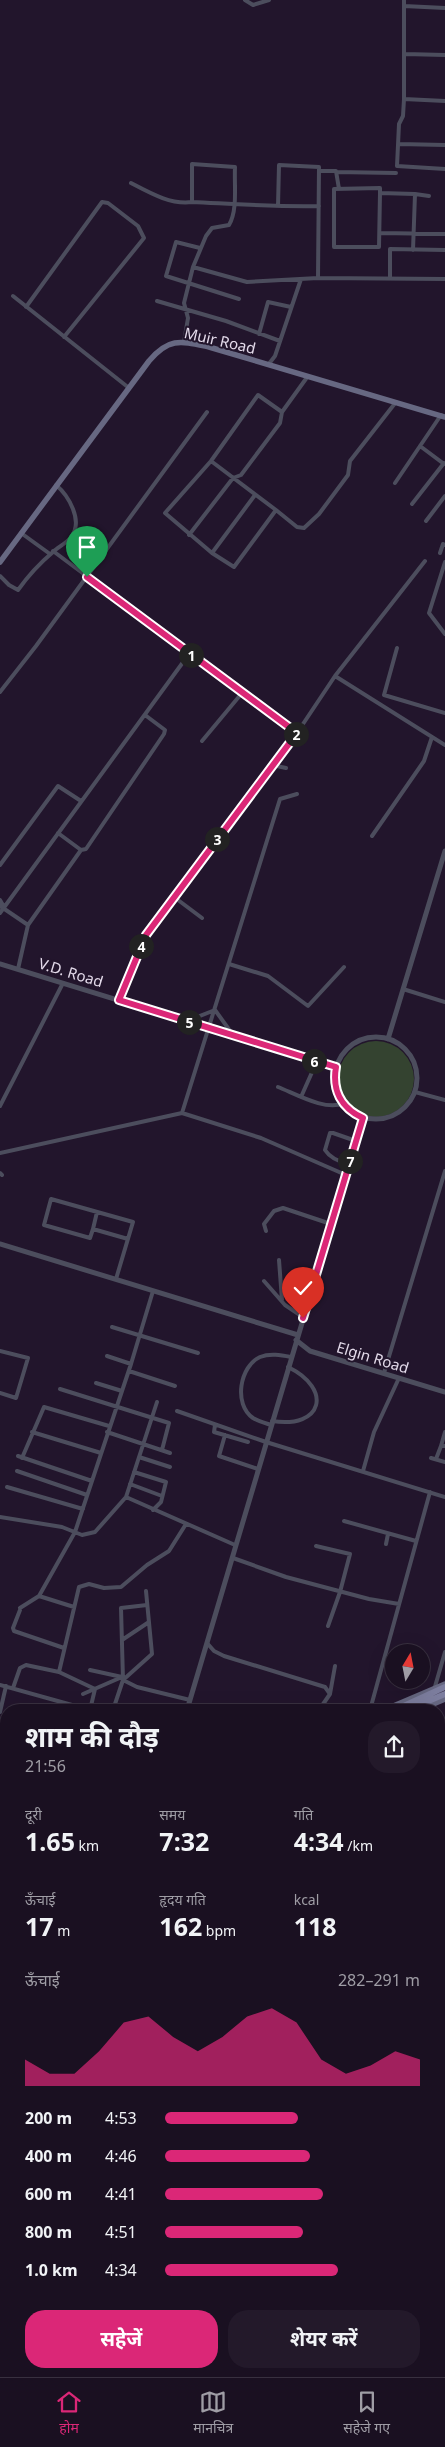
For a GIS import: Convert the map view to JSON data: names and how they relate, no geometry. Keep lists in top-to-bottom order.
{
  "streets": {
    "main road": ["Muir Road"],
    "street": ["V.D. Road", "Elgin Road"]
  },
  "north": "top",
  "page": {
    "pins": [
      "1",
      "2",
      "3",
      "4",
      "5",
      "6",
      "7"
    ],
    "heading": ["शाम की दौड़", "21:56"],
    "stats": [
      ["दूरी", "1.65 km"],
      ["समय", "7:32"],
      ["गति", "4:34 /km"],
      ["ऊँचाई", "17 m"],
      ["हृदय गति", "162 bpm"],
      ["kcal", "118"]
    ],
    "chart": ["ऊँचाई", "282–291 m"],
    "list": [
      {
        "name": "200 m",
        "note": "4:53"
      },
      {
        "name": "400 m",
        "note": "4:46"
      },
      {
        "name": "600 m",
        "note": "4:41"
      },
      {
        "name": "800 m",
        "note": "4:51"
      },
      {
        "name": "1.0 km",
        "note": "4:34"
      }
    ],
    "buttons": ["सहेजें", "शेयर करें"],
    "tabs": ["होम", "मानचित्र", "सहेजे गए"]
  }
}
